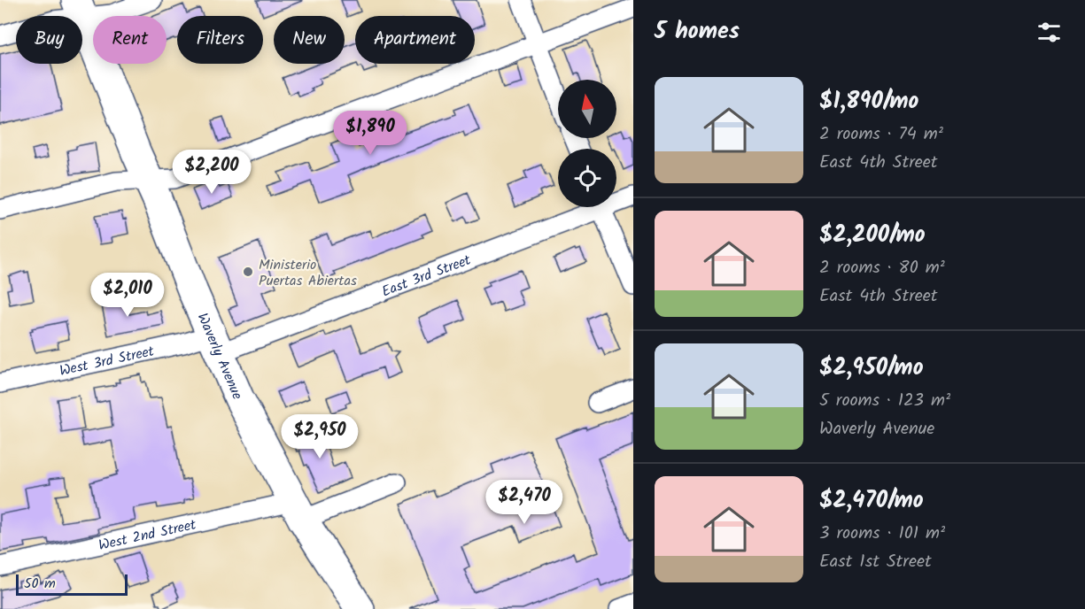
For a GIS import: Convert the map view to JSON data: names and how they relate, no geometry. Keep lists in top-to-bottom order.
{
  "streets": {
    "main road": ["Waverly Avenue"],
    "street": ["East 3rd Street", "West 3rd Street", "West 2nd Street"]
  },
  "crossings": [
    ["East 3rd Street", "Waverly Avenue"],
    ["East 3rd Street", "West 3rd Street"],
    ["Waverly Avenue", "West 3rd Street"],
    ["Waverly Avenue", "West 2nd Street"]
  ],
  "places": ["Ministerio Puertas Abiertas"],
  "scale_bar": "50 m",
  "north": "top",
  "page": {
    "heading": "5 homes",
    "chip": [
      "Buy",
      "Rent",
      "Filters",
      "New",
      "Apartment"
    ],
    "list": [
      {
        "name": "$1,890/mo",
        "note": "2 rooms · 74 m² · East 4th Street"
      },
      {
        "name": "$2,200/mo",
        "note": "2 rooms · 80 m² · East 4th Street"
      },
      {
        "name": "$2,950/mo",
        "note": "5 rooms · 123 m² · Waverly Avenue"
      },
      {
        "name": "$2,470/mo",
        "note": "3 rooms · 101 m² · East 1st Street"
      }
    ],
    "price": [
      "$1,890",
      "$2,200",
      "$2,010",
      "$2,950",
      "$2,470"
    ],
    "scale": "50 m"
  }
}
